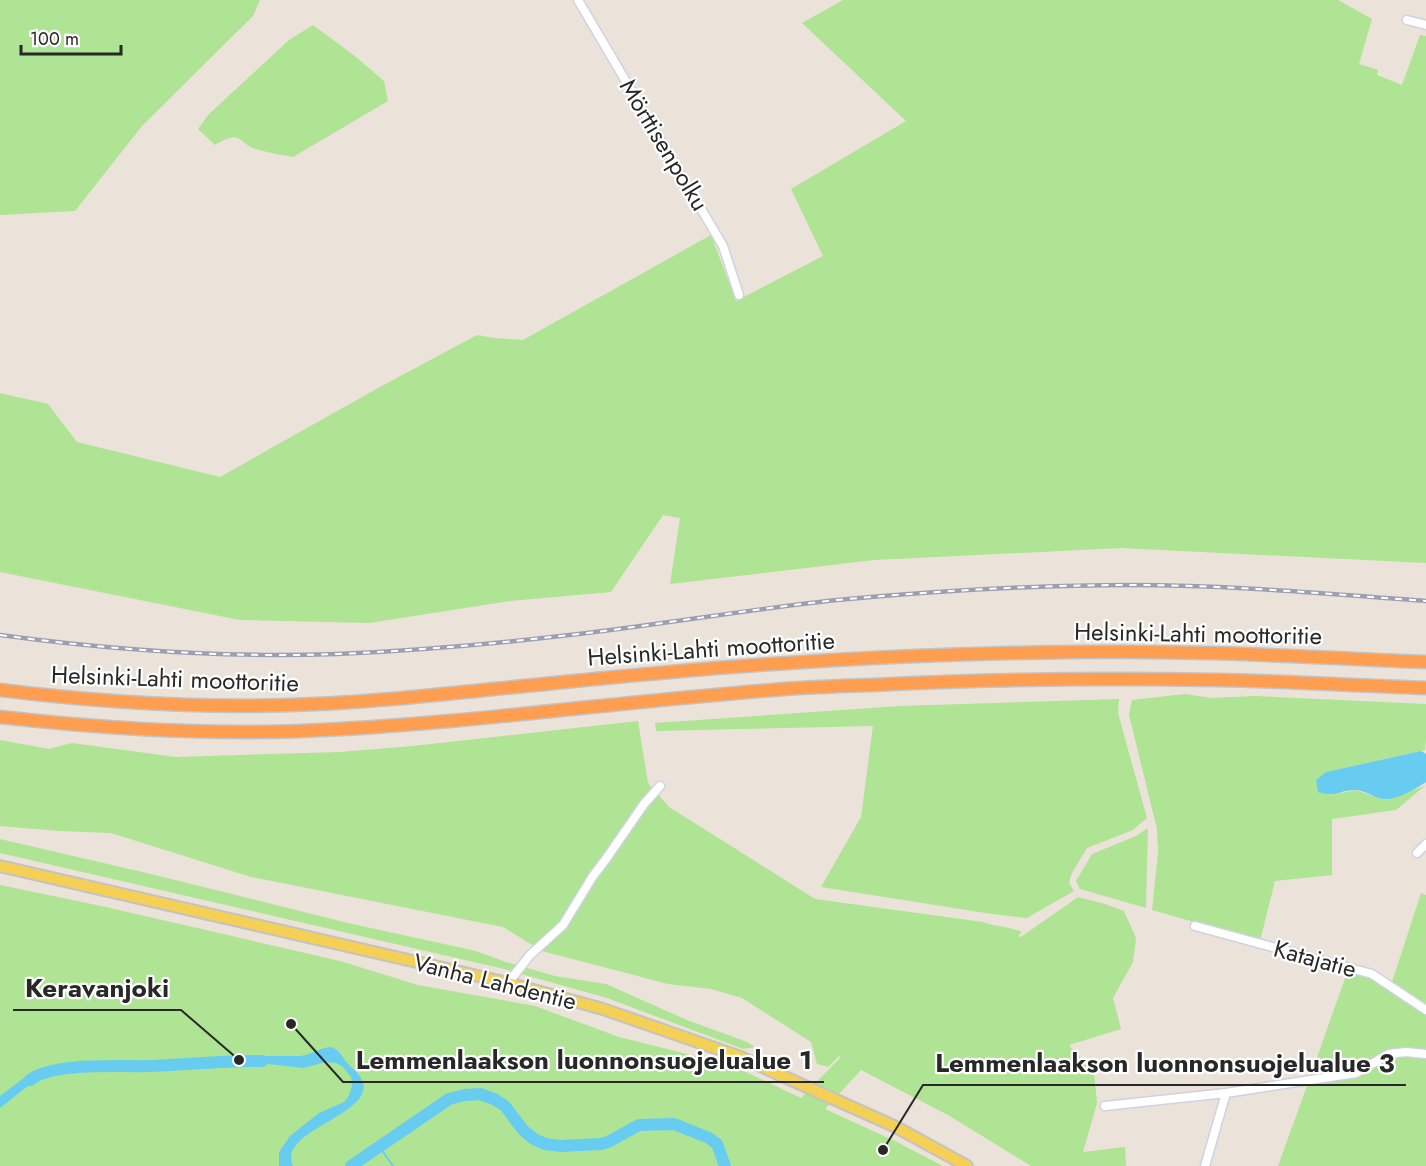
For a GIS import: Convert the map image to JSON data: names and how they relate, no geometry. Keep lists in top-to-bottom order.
{
  "streets": {
    "highway": ["Helsinki-Lahti moottoritie"],
    "main road": ["Vanha Lahdentie"],
    "street": ["Mörttisenpolku", "Katajatie"]
  },
  "places": ["Lemmenlaakson luonnonsuojelualue 1", "Keravanjoki", "Lemmenlaakson luonnonsuojelualue 3"],
  "scale_bar": "100 m"
}
